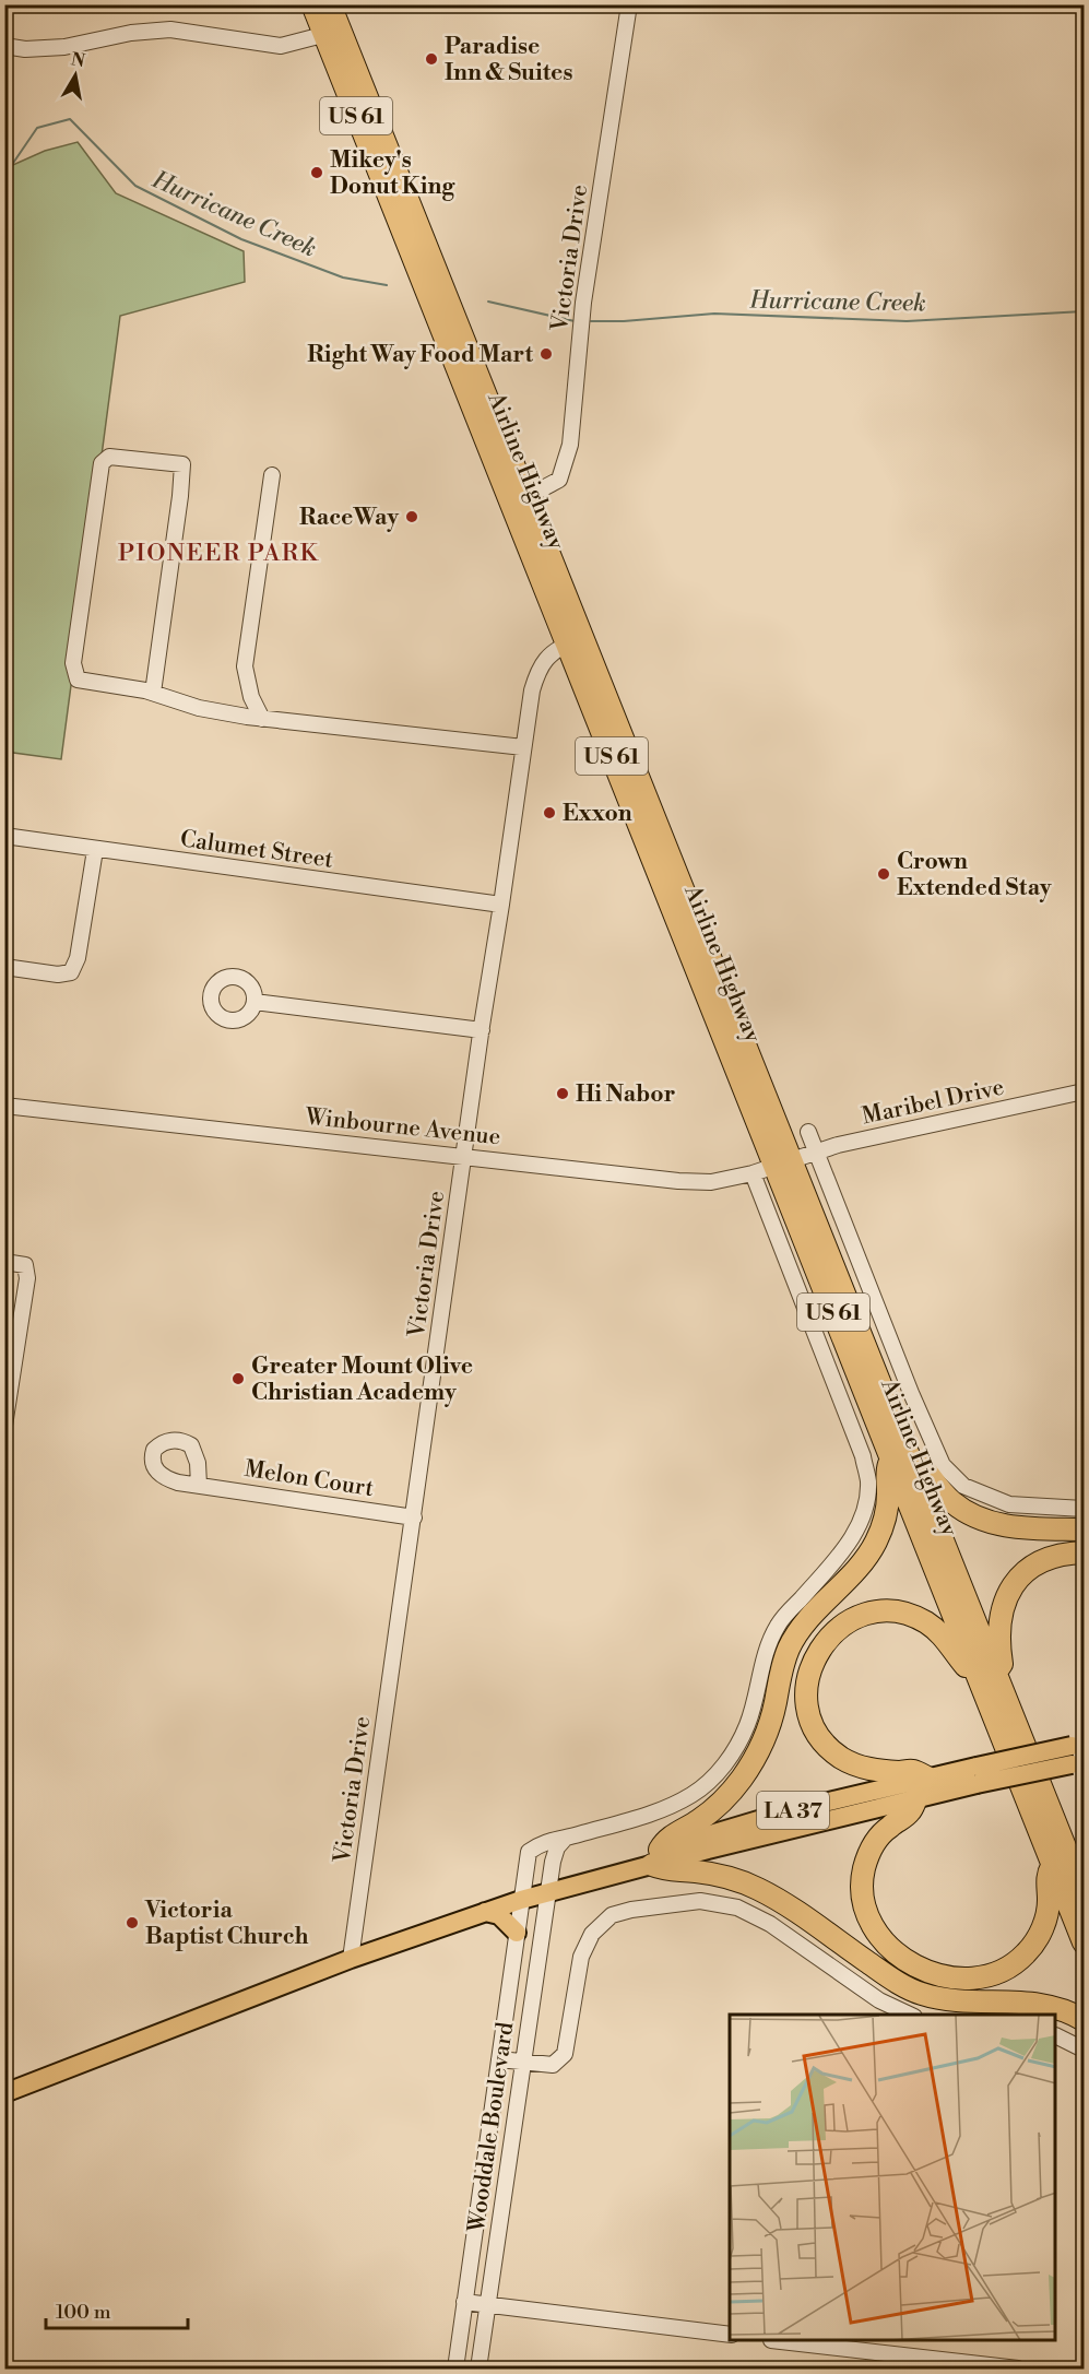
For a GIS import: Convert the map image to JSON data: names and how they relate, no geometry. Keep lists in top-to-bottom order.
{
  "streets": {
    "highway": ["US 61", "Airline Highway"],
    "main road": ["LA 37"],
    "street": [
      "Victoria Drive",
      "Calumet Street",
      "Maribel Drive",
      "Winbourne Avenue",
      "Melon Court",
      "Wooddale Boulevard"
    ]
  },
  "crossings": [
    ["Victoria Drive", "Airline Highway"],
    ["Victoria Drive", "Calumet Street"],
    ["Victoria Drive", "Winbourne Avenue"],
    ["Victoria Drive", "Melon Court"],
    ["Airline Highway", "Maribel Drive"],
    ["Airline Highway", "Winbourne Avenue"],
    ["Maribel Drive", "Winbourne Avenue"],
    ["LA 37", "Wooddale Boulevard"]
  ],
  "districts": ["PIONEER PARK"],
  "water": ["Hurricane Creek"],
  "places": [
    "Paradise Inn & Suites",
    "Mikey's Donut King",
    "Right Way Food Mart",
    "RaceWay",
    "Exxon",
    "Crown Extended Stay",
    "Hi Nabor",
    "Greater Mount Olive Christian Academy",
    "Victoria Baptist Church"
  ],
  "scale_bar": "100 m",
  "north": "top"
}
